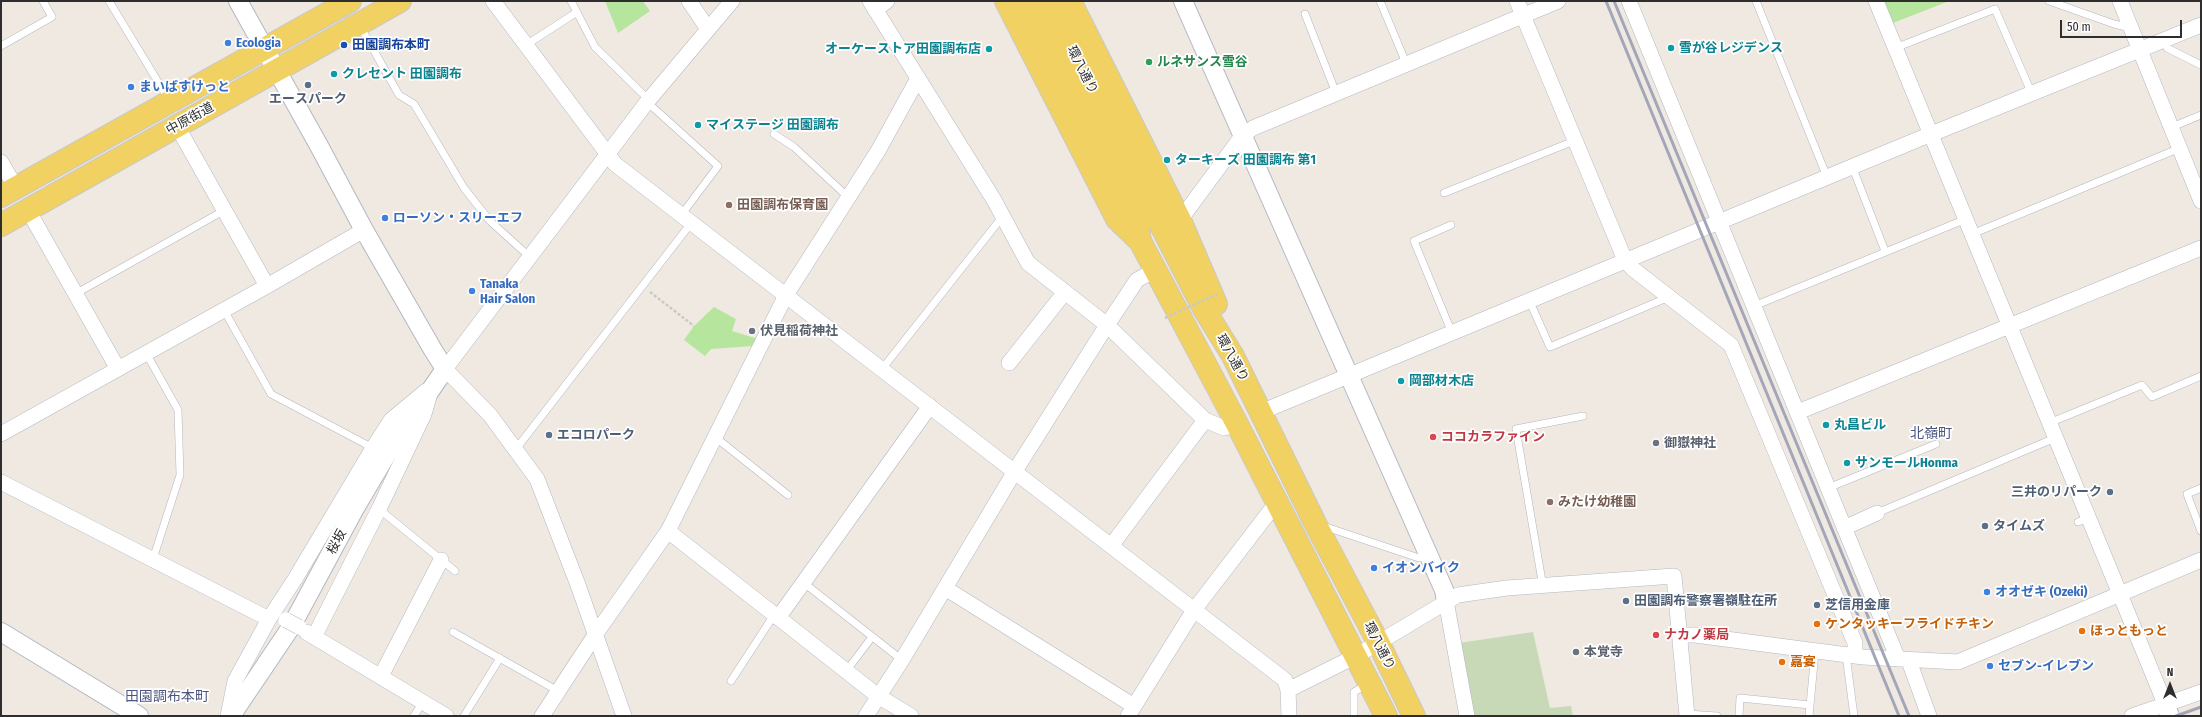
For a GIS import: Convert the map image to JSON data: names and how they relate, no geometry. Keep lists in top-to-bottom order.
{
  "streets": {
    "main road": ["環八通り", "中原街道"],
    "street": ["桜坂"]
  },
  "districts": ["北嶺町", "田園調布本町"],
  "places": [
    "Ecologia",
    "田園調布本町",
    "雪が谷レジデンス",
    "オーケーストア田園調布店",
    "ルネサンス雪谷",
    "クレセント 田園調布",
    "エースパーク",
    "まいばすけっと",
    "マイステージ 田園調布",
    "ターキーズ 田園調布 第1",
    "田園調布保育園",
    "ローソン・スリーエフ",
    "Tanaka Hair Salon",
    "伏見稲荷神社",
    "岡部材木店",
    "丸昌ビル",
    "エコロパーク",
    "ココカラファイン",
    "御嶽神社",
    "サンモールHonma",
    "三井のリパーク",
    "みたけ幼稚園",
    "タイムズ",
    "イオンバイク",
    "オオゼキ (Ozeki)",
    "田園調布警察署嶺駐在所",
    "芝信用金庫",
    "ケンタッキーフライドチキン",
    "ほっともっと",
    "ナカノ薬局",
    "本覚寺",
    "嘉宴",
    "セブン-イレブン"
  ],
  "scale_bar": "50 m",
  "north": "top"
}
